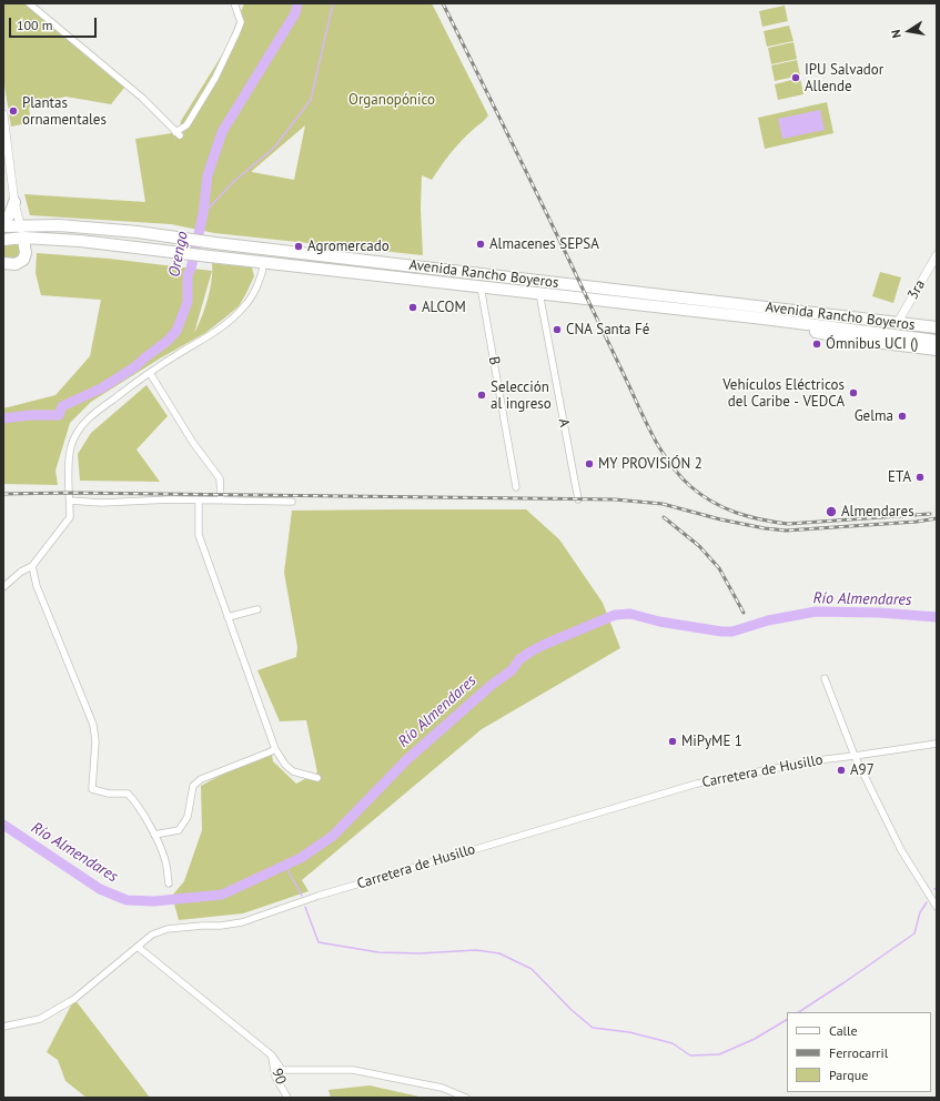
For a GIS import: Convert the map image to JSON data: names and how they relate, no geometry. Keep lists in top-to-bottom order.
{
  "streets": {
    "highway": ["Avenida Rancho Boyeros"],
    "main road": ["3ra"],
    "street": [
      "B",
      "A",
      "Carretera de Husillo",
      "90"
    ]
  },
  "crossings": [
    ["Avenida Rancho Boyeros", "3ra"],
    ["Avenida Rancho Boyeros", "B"],
    ["Avenida Rancho Boyeros", "A"]
  ],
  "water": ["Orengo", "Río Almendares"],
  "parks": ["Organopónico"],
  "places": [
    "IPU Salvador Allende",
    "Plantas ornamentales",
    "Almacenes SEPSA",
    "Agromercado",
    "ALCOM",
    "CNA Santa Fé",
    "Ómnibus UCI ()",
    "Vehículos Eléctricos del Caribe - VEDCA",
    "Selección al ingreso",
    "Gelma",
    "MY PROVISiÓN 2",
    "ETA",
    "Almendares",
    "MiPyME 1",
    "A97"
  ],
  "legend": ["Calle", "Ferrocarril", "Parque"],
  "scale_bar": "100 m",
  "north": "left"
}
